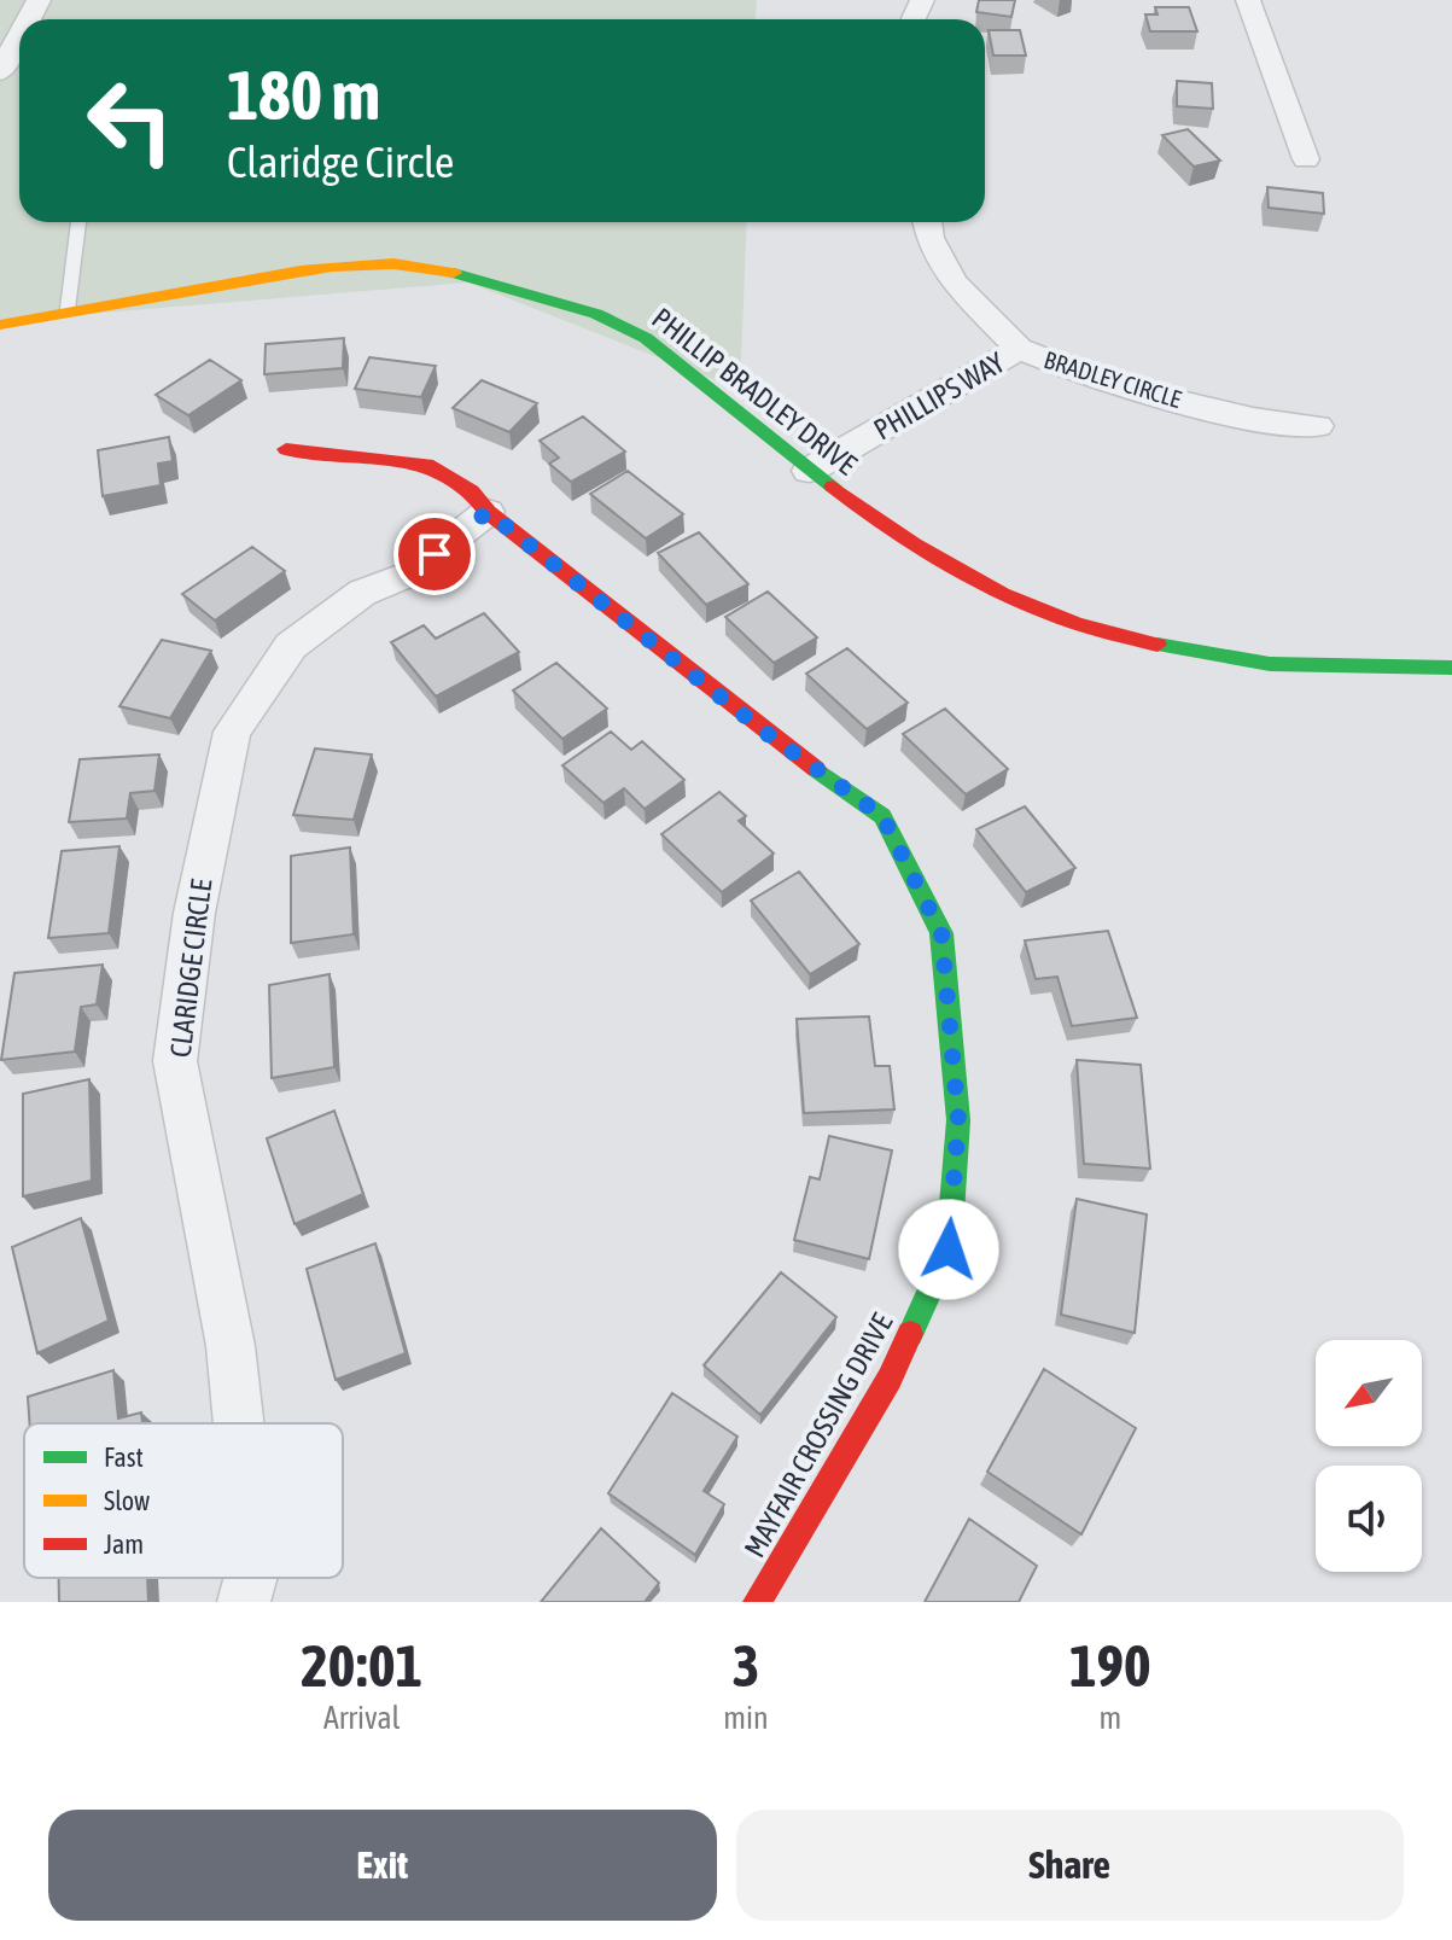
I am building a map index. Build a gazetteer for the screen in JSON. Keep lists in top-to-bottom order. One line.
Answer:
{"streets":{"street":["BRADLEY CIRCLE","PHILLIP BRADLEY DRIVE","PHILLIPS WAY","CLARIDGE CIRCLE","MAYFAIR CROSSING DRIVE"]},"crossings":[["BRADLEY CIRCLE","PHILLIPS WAY"],["PHILLIP BRADLEY DRIVE","PHILLIPS WAY"],["CLARIDGE CIRCLE","MAYFAIR CROSSING DRIVE"]],"legend":["Fast","Slow","Jam"],"north":"bottom left","page":{"turn":["180 m","Claridge Circle"],"eta":["20:01","Arrival","3","min","190","m"],"buttons":["Exit","Share"]}}
